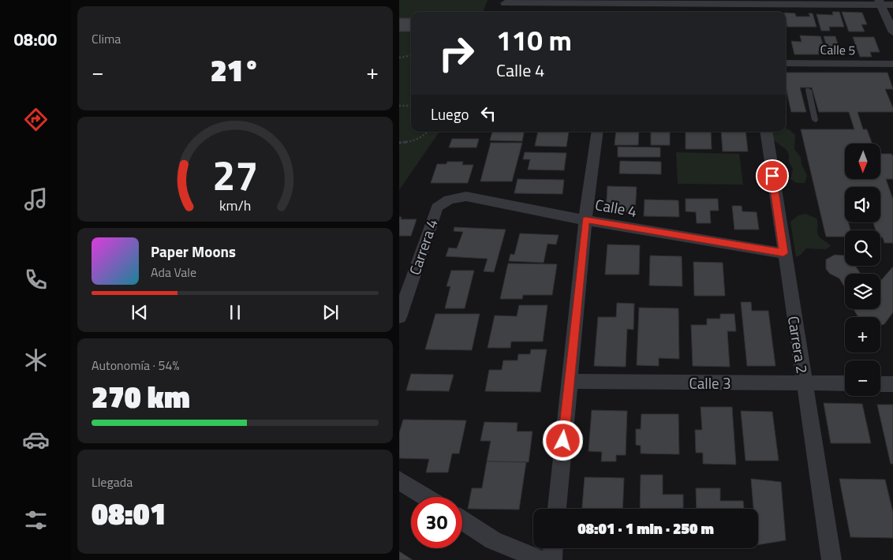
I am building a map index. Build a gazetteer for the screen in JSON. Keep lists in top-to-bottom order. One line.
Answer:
{"streets":{"street":["Calle 5","Calle 4","Carrera 4","Carrera 2","Calle 3"]},"crossings":[["Calle 4","Carrera 4"],["Calle 4","Carrera 2"],["Carrera 2","Calle 3"]],"north":"bottom","page":{"tabs":"08:00","tile":["Clima",["Autonomía · 54%","270 km"],["Llegada","08:01"]],"turn":["110 m","Calle 4"],"heat":["−","21°","+"],"then":"Luego","map_buttons":["+","−"],"song":["Paper Moons","Ada Vale"],"limit":"30","trip":"08:01 · 1 min · 250 m","gauge":["27","km/h"]}}
